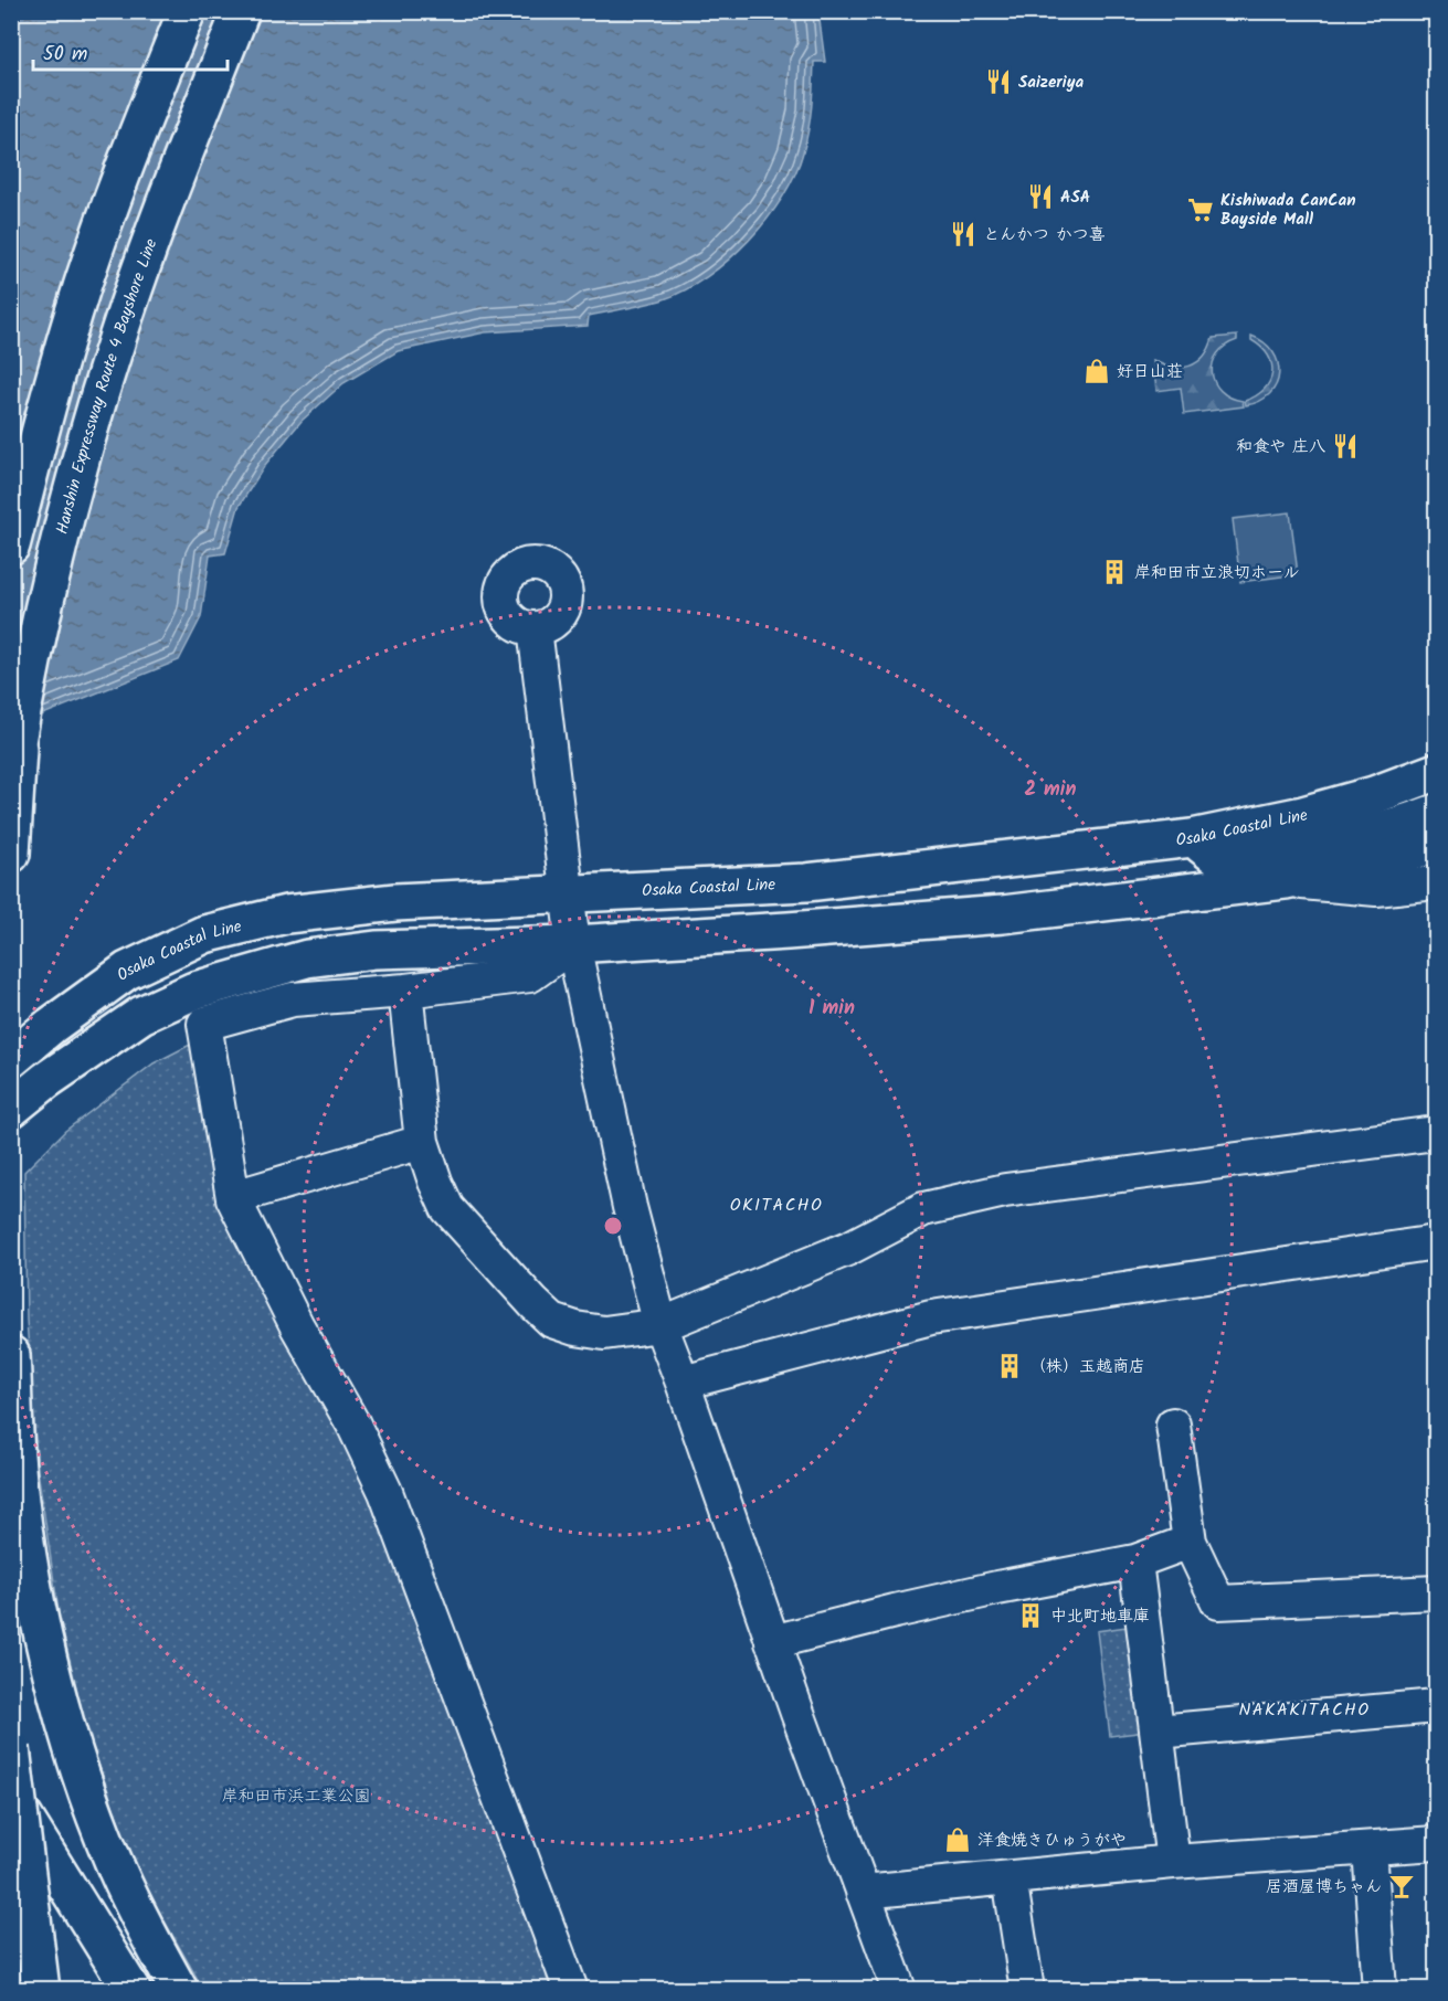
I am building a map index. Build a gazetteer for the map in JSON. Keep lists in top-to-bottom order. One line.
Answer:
{"streets":{"main road":["Hanshin Expressway Route 4 Bayshore Line","Osaka Coastal Line"]},"districts":["OKITACHO","NAKAKITACHO"],"parks":["岸和田市浜工業公園"],"places":{"restaurant":["Saizeriya","ASA","とんかつ かつ喜","和食や 庄八"],"supermarket":["Kishiwada CanCan Bayside Mall"],"shop":["好日山荘","洋食焼きひゅうがや"],"building":["岸和田市立浪切ホール","（株）玉越商店","中北町地車庫"],"bar":["居酒屋博ちゃん"]},"scale_bar":"50 m","rings":["2 min","1 min"]}
